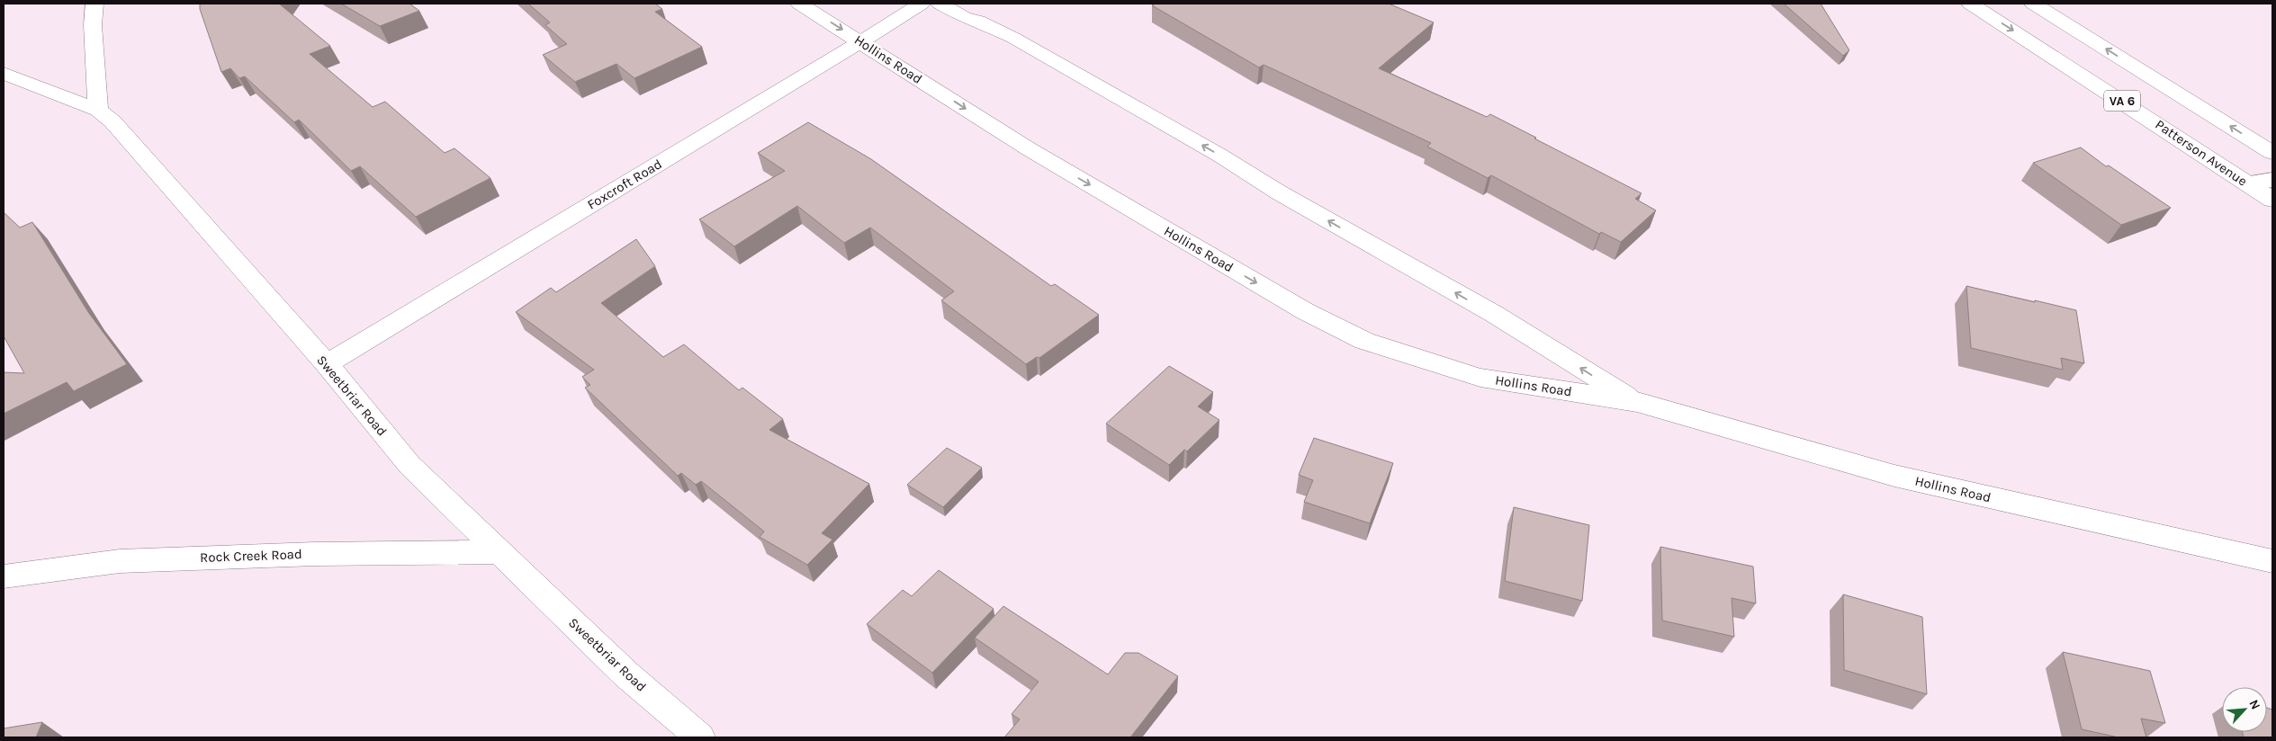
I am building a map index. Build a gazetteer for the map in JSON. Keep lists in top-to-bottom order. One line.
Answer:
{"streets":{"street":["Hollins Road","VA 6","Patterson Avenue","Foxcroft Road","Sweetbriar Road","Rock Creek Road"]},"crossings":[["Hollins Road","Foxcroft Road"],["Foxcroft Road","Sweetbriar Road"],["Sweetbriar Road","Rock Creek Road"]],"north":"top right"}
